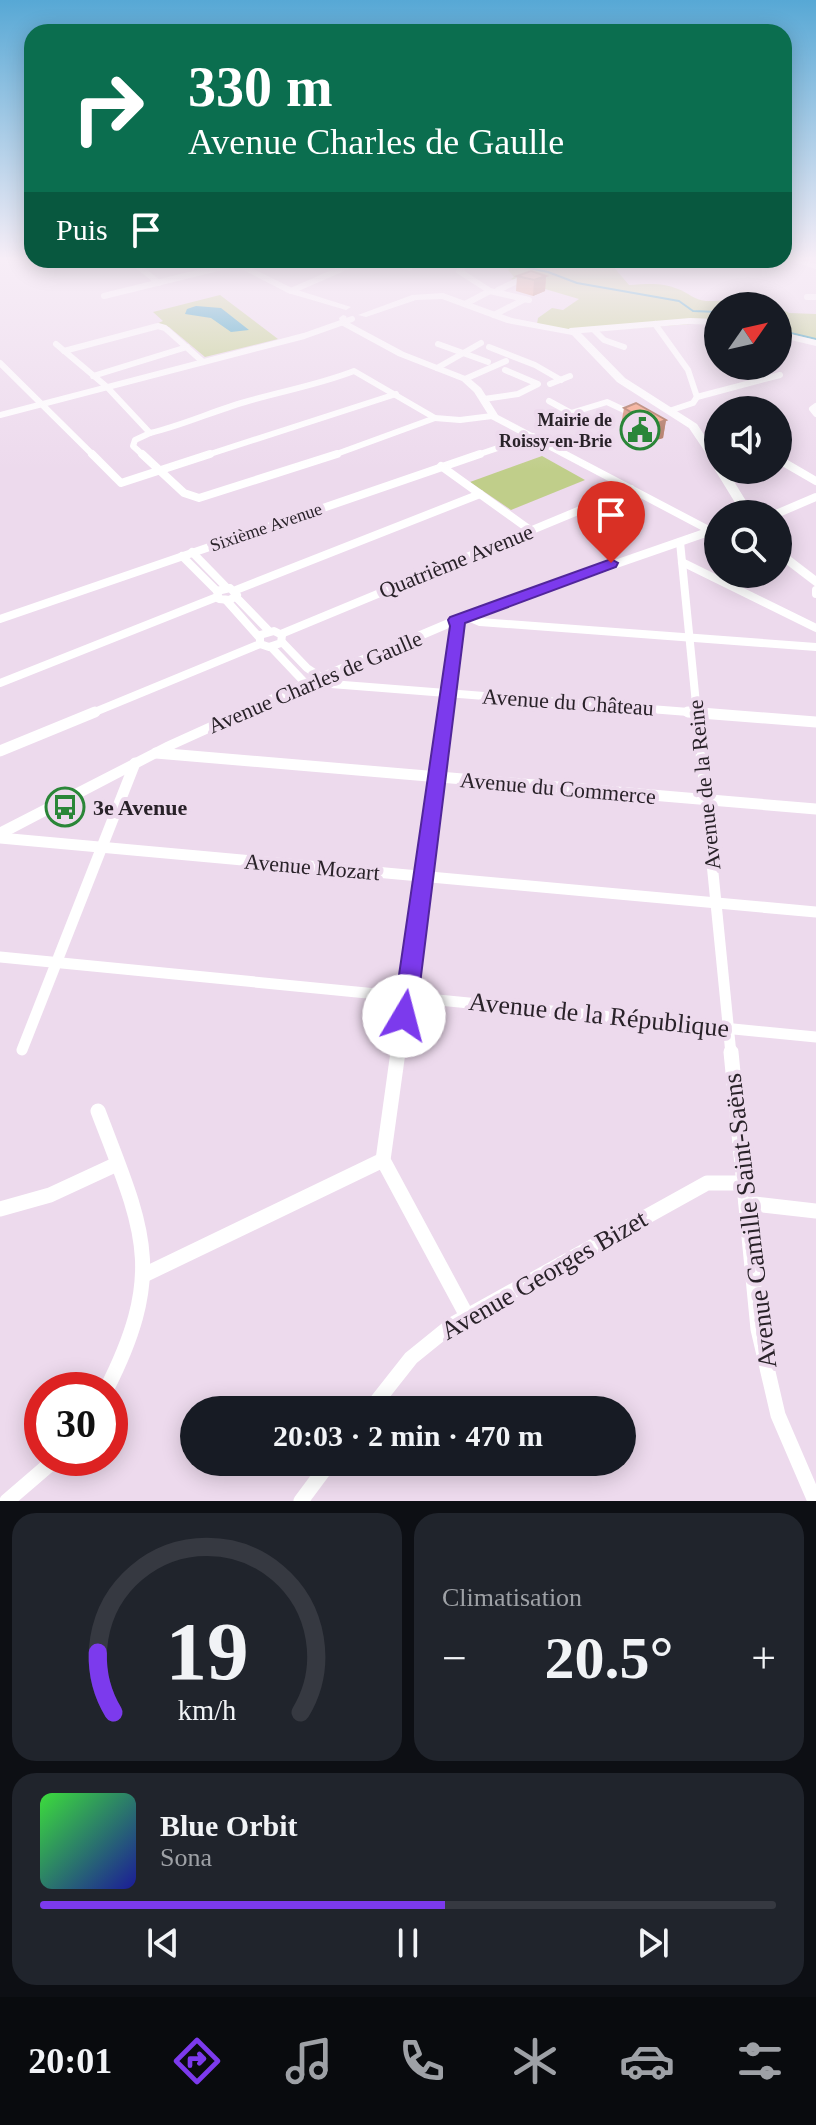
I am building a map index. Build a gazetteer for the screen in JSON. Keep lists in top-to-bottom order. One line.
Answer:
{"streets":{"main road":["Avenue Charles de Gaulle"],"street":["Sixième Avenue","Quatrième Avenue","Avenue du Château","Avenue de la Reine","Avenue du Commerce","Avenue Mozart","Avenue de la République","Avenue Camille Saint-Saëns","Avenue Georges Bizet"]},"crossings":[["Avenue Charles de Gaulle","Avenue du Château"],["Avenue Charles de Gaulle","Avenue de la Reine"],["Avenue Charles de Gaulle","Avenue du Commerce"],["Avenue Charles de Gaulle","Avenue Mozart"],["Avenue du Château","Avenue de la Reine"],["Avenue de la Reine","Avenue du Commerce"],["Avenue de la Reine","Avenue Mozart"],["Avenue de la Reine","Avenue de la République"],["Avenue de la Reine","Avenue Camille Saint-Saëns"],["Avenue de la République","Avenue Camille Saint-Saëns"],["Avenue Camille Saint-Saëns","Avenue Georges Bizet"]],"places":{"public building":["Mairie de Roissy-en-Brie"],"bus stop":["3e Avenue"]},"north":"top right","page":{"turn":["330 m","Avenue Charles de Gaulle"],"then":"Puis","limit":"30","trip":"20:03 · 2 min · 470 m","tile":"Climatisation","heat":["−","20.5°","+"],"song":["Blue Orbit","Sona"],"tabs":"20:01","gauge":["19","km/h"]}}
